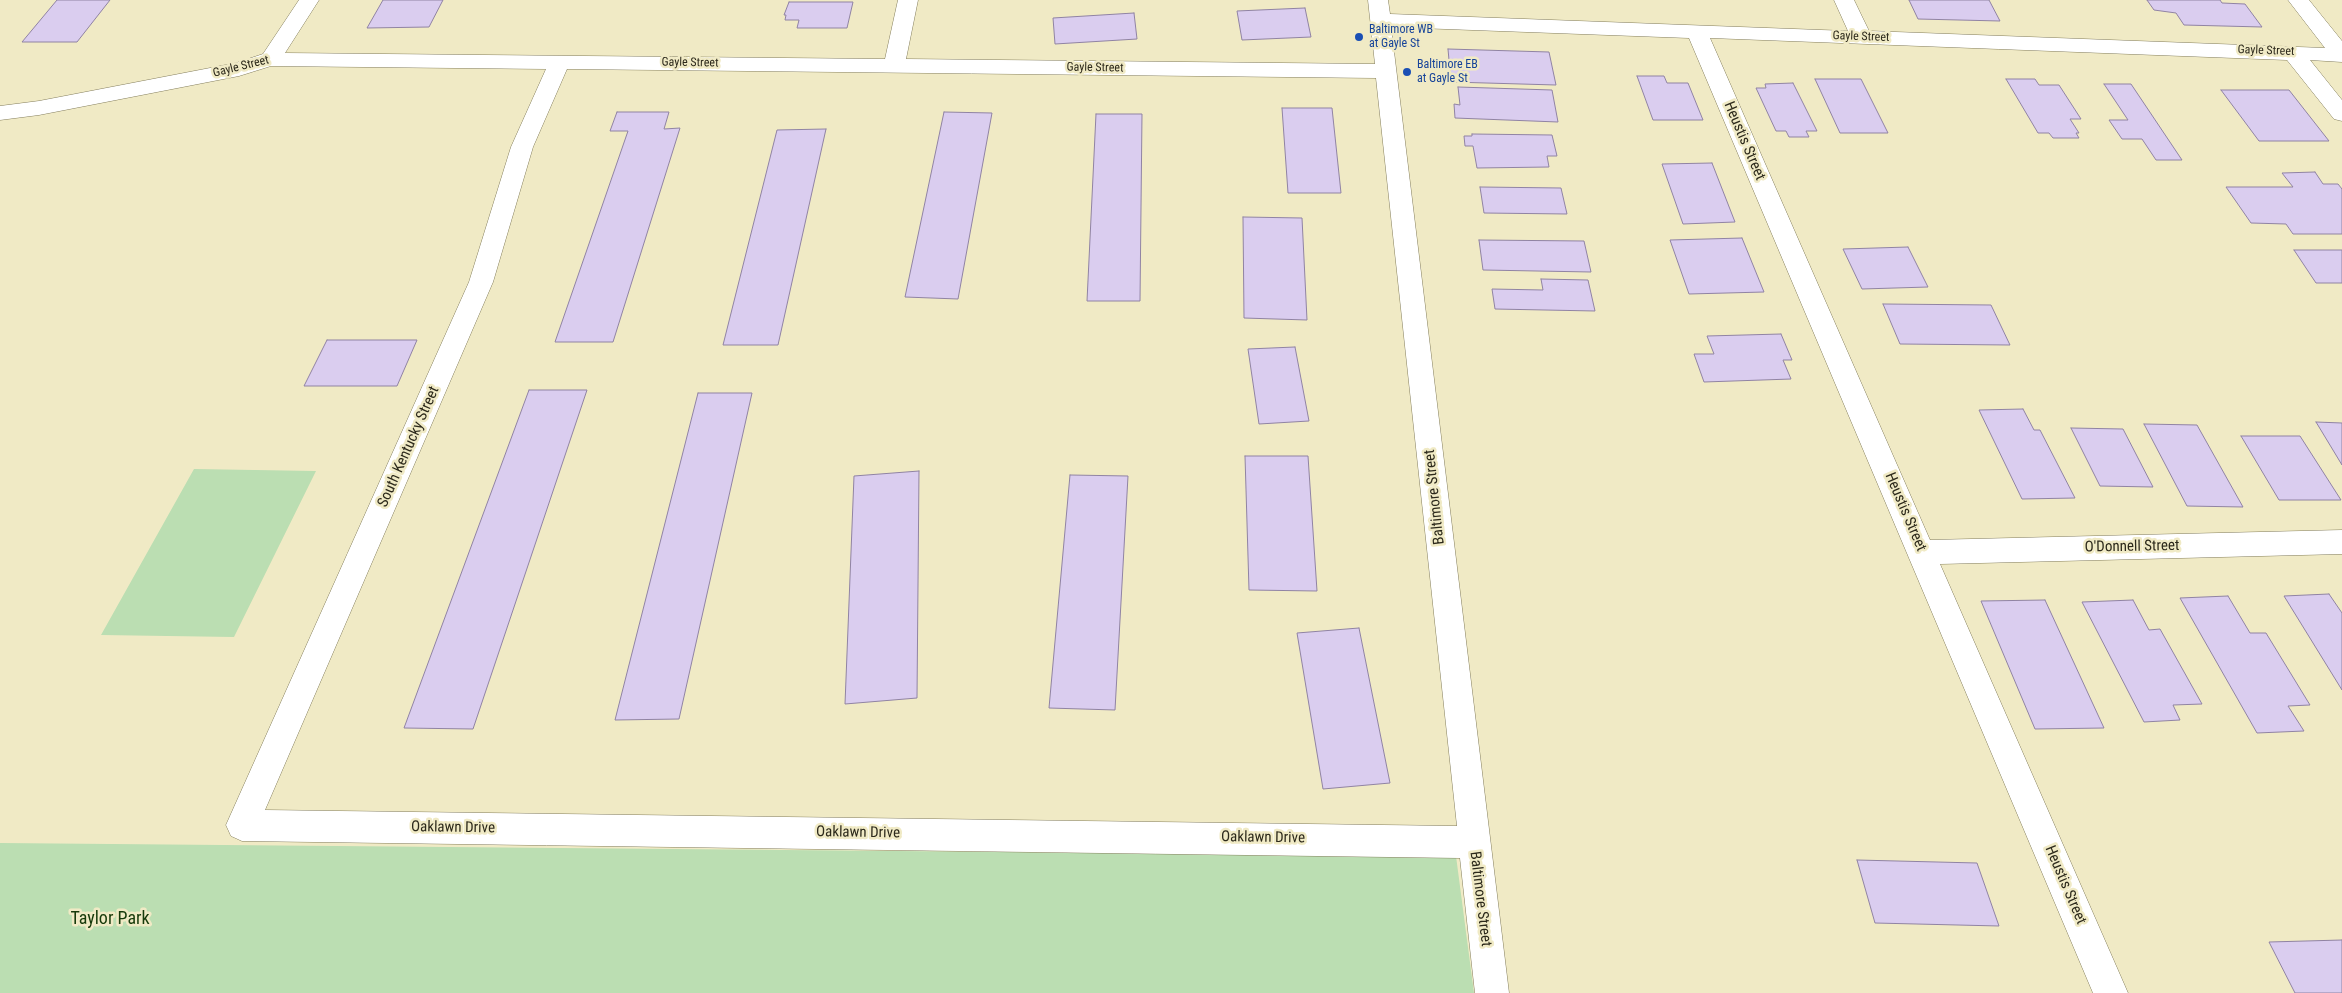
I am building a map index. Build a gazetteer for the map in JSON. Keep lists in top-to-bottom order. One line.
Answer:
{"streets":{"street":["Gayle Street","Heustis Street","South Kentucky Street","Baltimore Street","O'Donnell Street","Oaklawn Drive"]},"crossings":[["Gayle Street","Heustis Street"],["Gayle Street","South Kentucky Street"],["Gayle Street","Baltimore Street"],["Heustis Street","O'Donnell Street"],["South Kentucky Street","Oaklawn Drive"],["Baltimore Street","Oaklawn Drive"]],"parks":["Taylor Park"],"places":["Baltimore WB at Gayle St","Baltimore EB at Gayle St"]}
